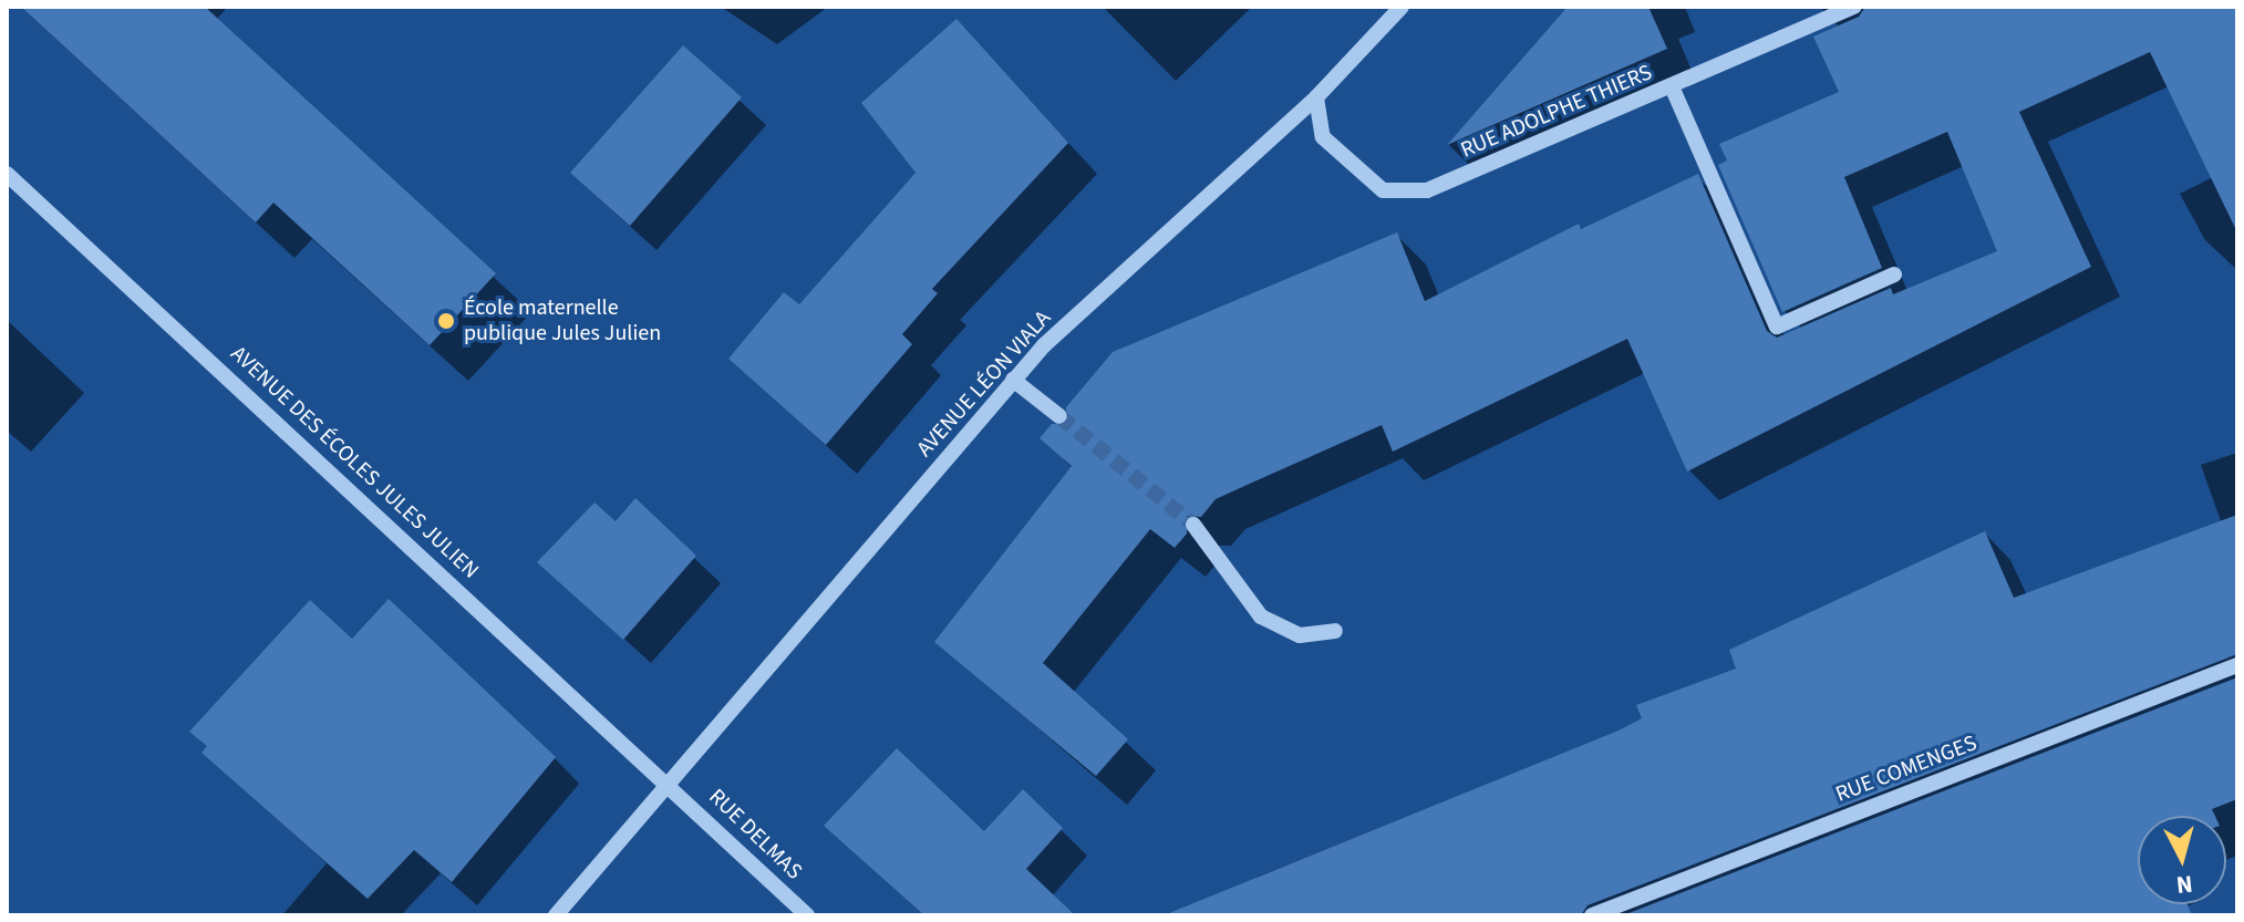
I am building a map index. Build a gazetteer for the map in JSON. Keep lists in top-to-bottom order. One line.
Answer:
{"streets":{"street":["RUE ADOLPHE THIERS","AVENUE LÉON VIALA","AVENUE DES ÉCOLES JULES JULIEN","RUE COMENGES","RUE DELMAS"]},"crossings":[["RUE ADOLPHE THIERS","AVENUE LÉON VIALA"],["AVENUE LÉON VIALA","AVENUE DES ÉCOLES JULES JULIEN"],["AVENUE LÉON VIALA","RUE DELMAS"],["AVENUE DES ÉCOLES JULES JULIEN","RUE DELMAS"]],"places":["École maternelle publique Jules Julien"],"north":"bottom"}
